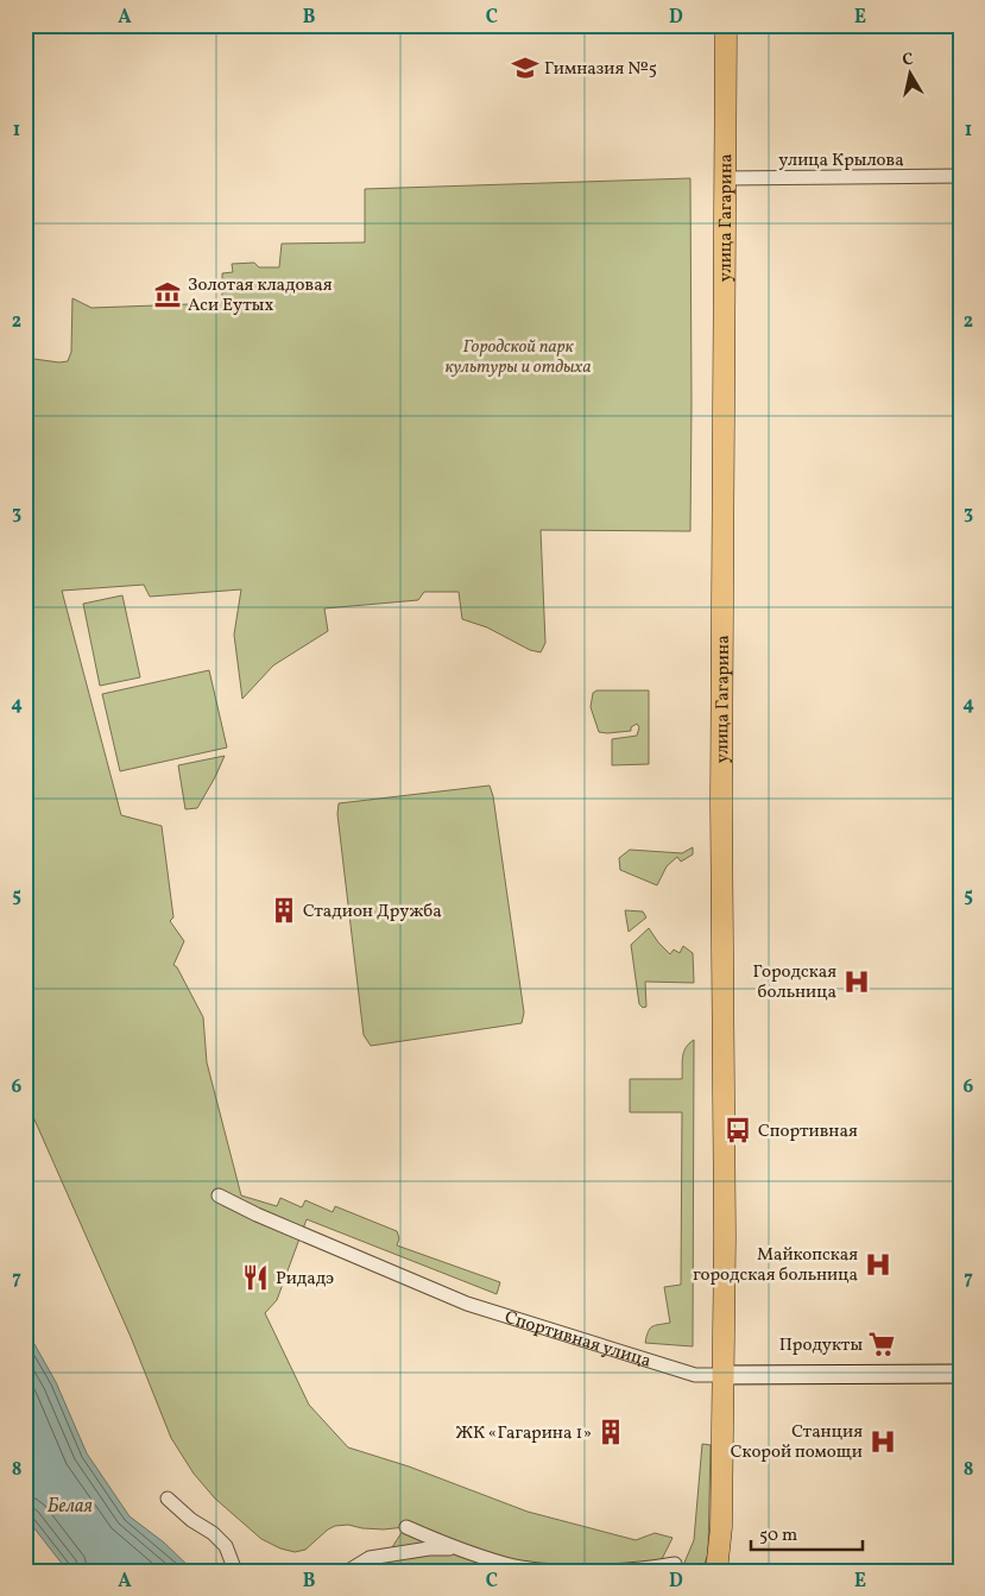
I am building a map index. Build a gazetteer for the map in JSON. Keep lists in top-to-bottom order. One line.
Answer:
{"streets":{"main road":["улица Гагарина","Спортивная улица"],"street":["улица Крылова"]},"crossings":[["улица Крылова","улица Гагарина"],["улица Гагарина","Спортивная улица"]],"water":["Белая"],"parks":["Городской парк культуры и отдыха"],"places":{"school or university":["Гимназия №5"],"museum":["Золотая кладовая Аси Еутых"],"building":["Стадион Дружба","ЖК «Гагарина 1»"],"hospital":["Городская больница","Майкопская городская больница","Станция Скорой помощи"],"bus stop":["Спортивная"],"restaurant":["Ридадэ"],"supermarket":["Продукты"]},"scale_bar":"50 m","north":"top","grid":{"columns":["A","B","C","D","E"],"rows":["1","2","3","4","5","6","7","8"]}}
